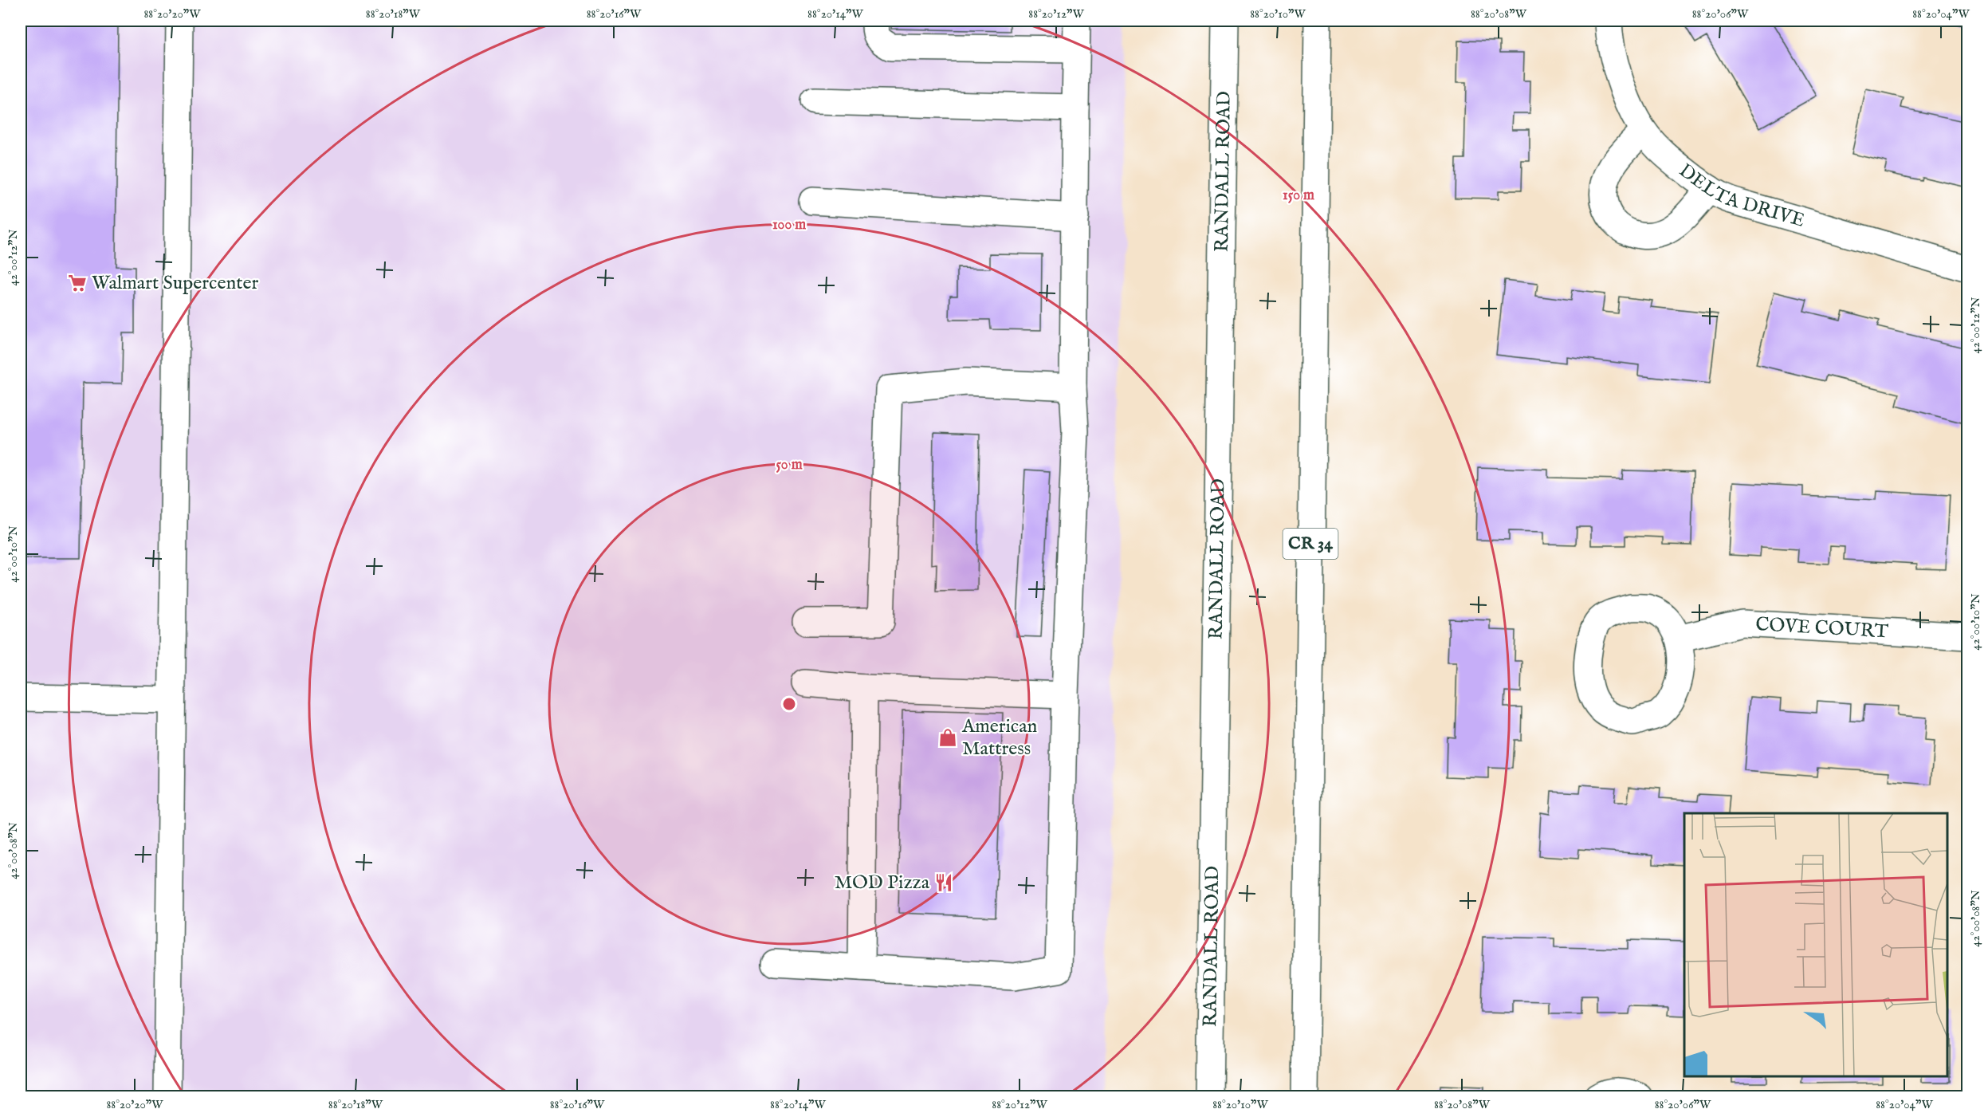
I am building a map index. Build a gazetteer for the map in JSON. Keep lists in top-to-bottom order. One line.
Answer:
{"streets":{"main road":["RANDALL ROAD","DELTA DRIVE","CR 34","COVE COURT"]},"places":{"supermarket":["Walmart Supercenter"],"shop":["American Mattress"],"restaurant":["MOD Pizza"]},"coordinates":["88°20'20\"W","88°20'18\"W","88°20'16\"W","88°20'14\"W","88°20'12\"W","88°20'10\"W","88°20'08\"W","88°20'06\"W","88°20'04\"W","42°00'12\"N","42°00'10\"N","42°00'08\"N"],"rings":["150 m","100 m","50 m"]}
